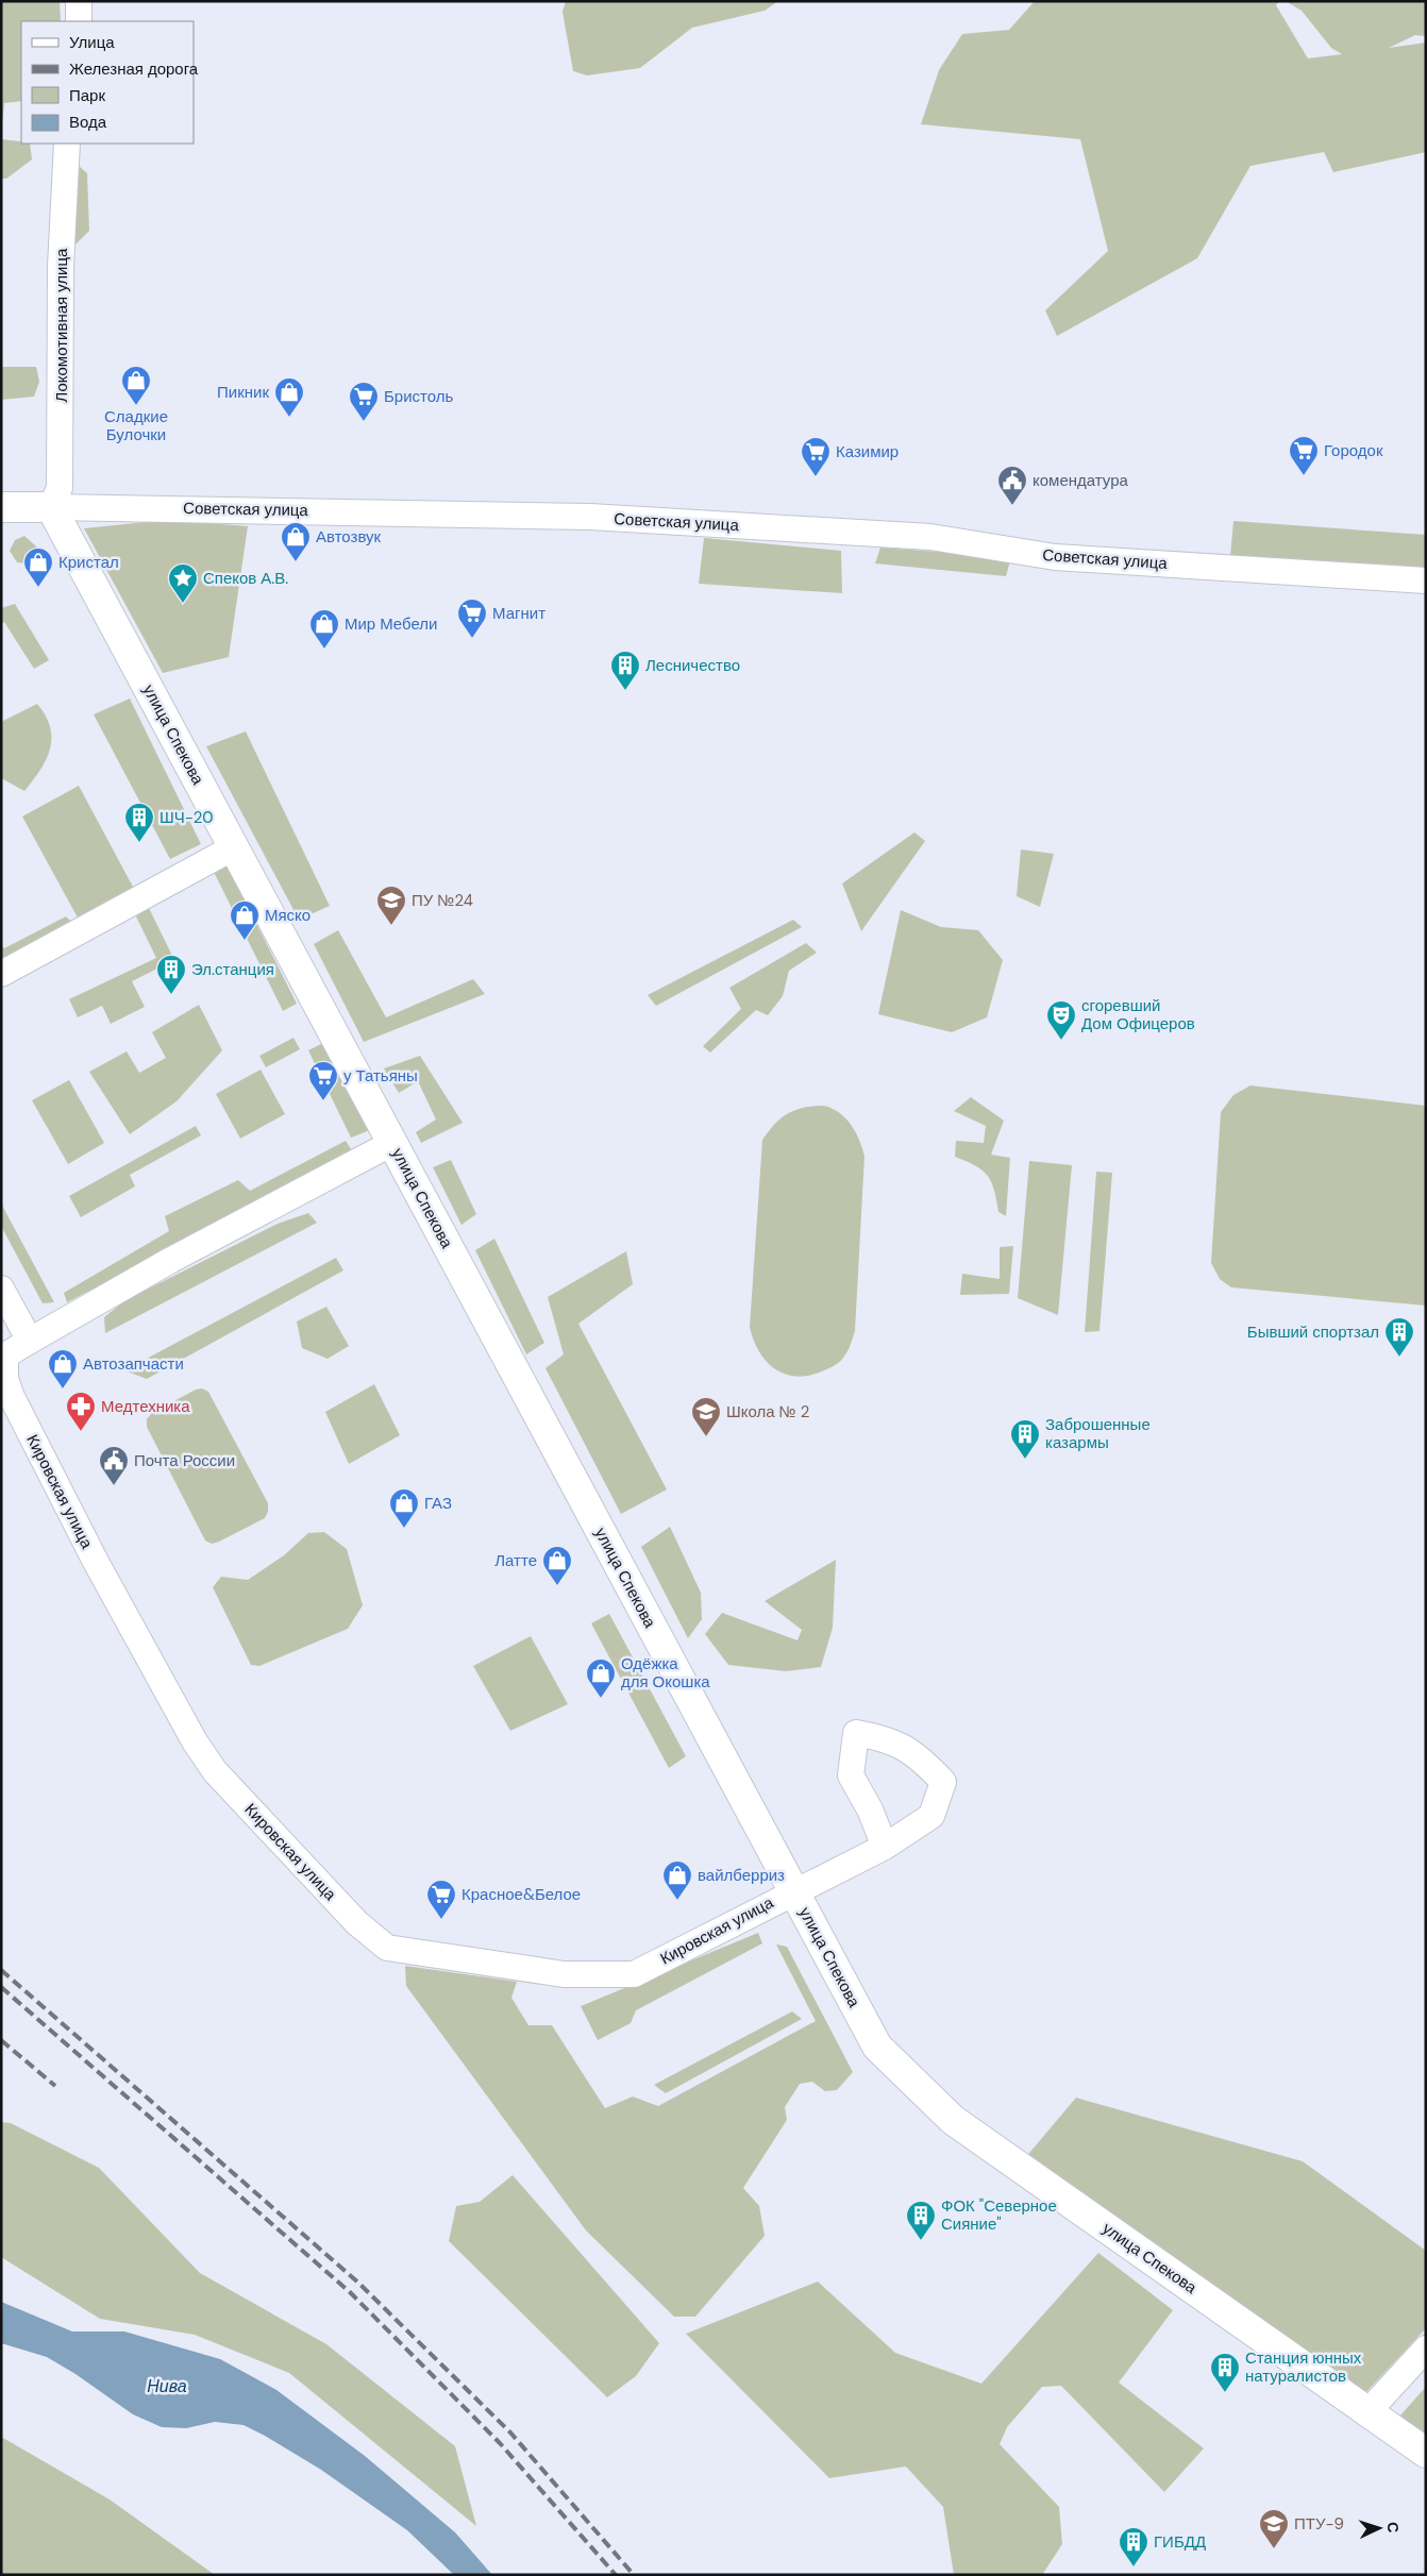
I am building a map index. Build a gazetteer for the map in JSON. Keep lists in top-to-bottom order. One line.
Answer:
{"streets":{"main road":["Советская улица","улица Спекова"],"street":["Локомотивная улица","Кировская улица"]},"crossings":[["Локомотивная улица","Советская улица"],["Локомотивная улица","улица Спекова"],["Советская улица","улица Спекова"],["улица Спекова","Кировская улица"]],"water":["Нива"],"places":{"shop":["Сладкие Булочки","Пикник","Автозвук","Кристал","Мир Мебели","Мяско","Автозапчасти","ГАЗ","Латте","Одёжка для Окошка","вайлберриз"],"supermarket":["Бристоль","Городок","Казимир","Магнит","у Татьяны","Красное&Белое"],"public building":["комендатура","Почта России"],"place":["Спеков А.В."],"building":["Лесничество","ШЧ-20","Эл.станция","Бывший спортзал","Заброшенные казармы","ФОК \"Северное Сияние\"","Станция юнных натуралистов","ГИБДД"],"school or university":["ПУ №24","Школа № 2","ПТУ-9"],"theatre":["сгоревший Дом Офицеров"],"pharmacy":["Медтехника"]},"legend":["Улица","Железная дорога","Парк","Вода"],"north":"right"}
